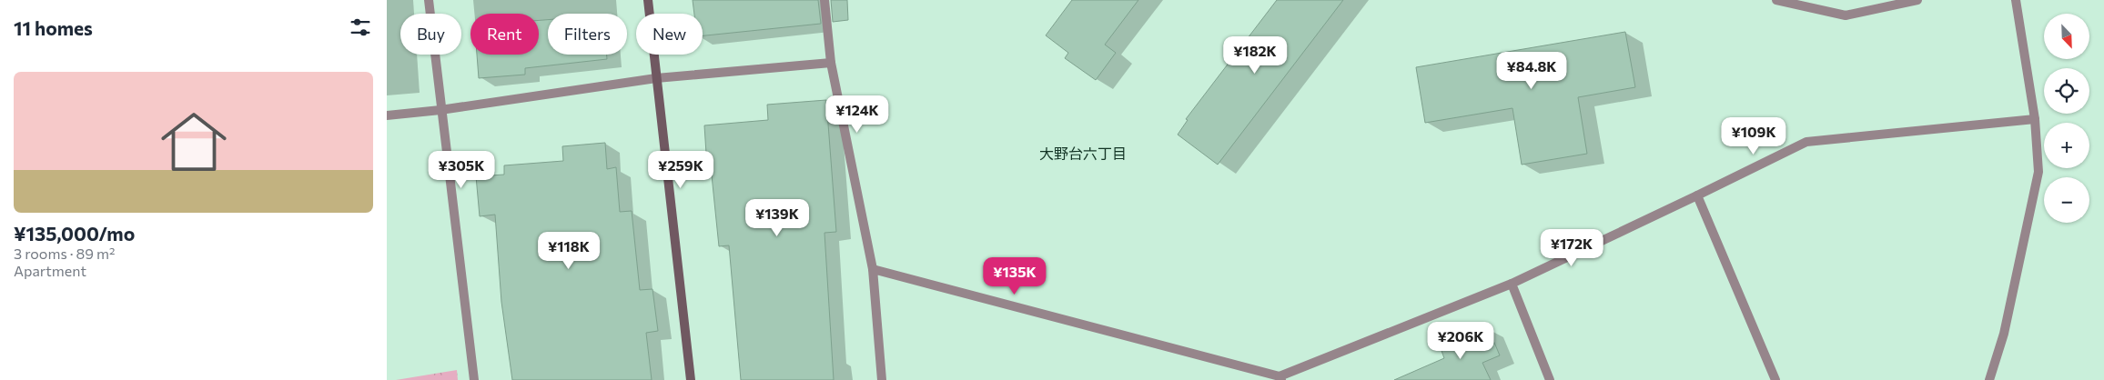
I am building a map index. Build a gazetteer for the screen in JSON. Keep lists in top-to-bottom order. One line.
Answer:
{"districts":["大野台六丁目"],"north":"bottom right","page":{"heading":"11 homes","map_buttons":["+","−"],"chip":["Buy","Rent","Filters","New"],"price":["¥182K","¥84.8K","¥124K","¥109K","¥305K","¥259K","¥139K","¥172K","¥118K","¥135K","¥206K"],"list":[{"name":"¥135,000/mo","note":"3 rooms · 89 m² · Apartment"}]}}
